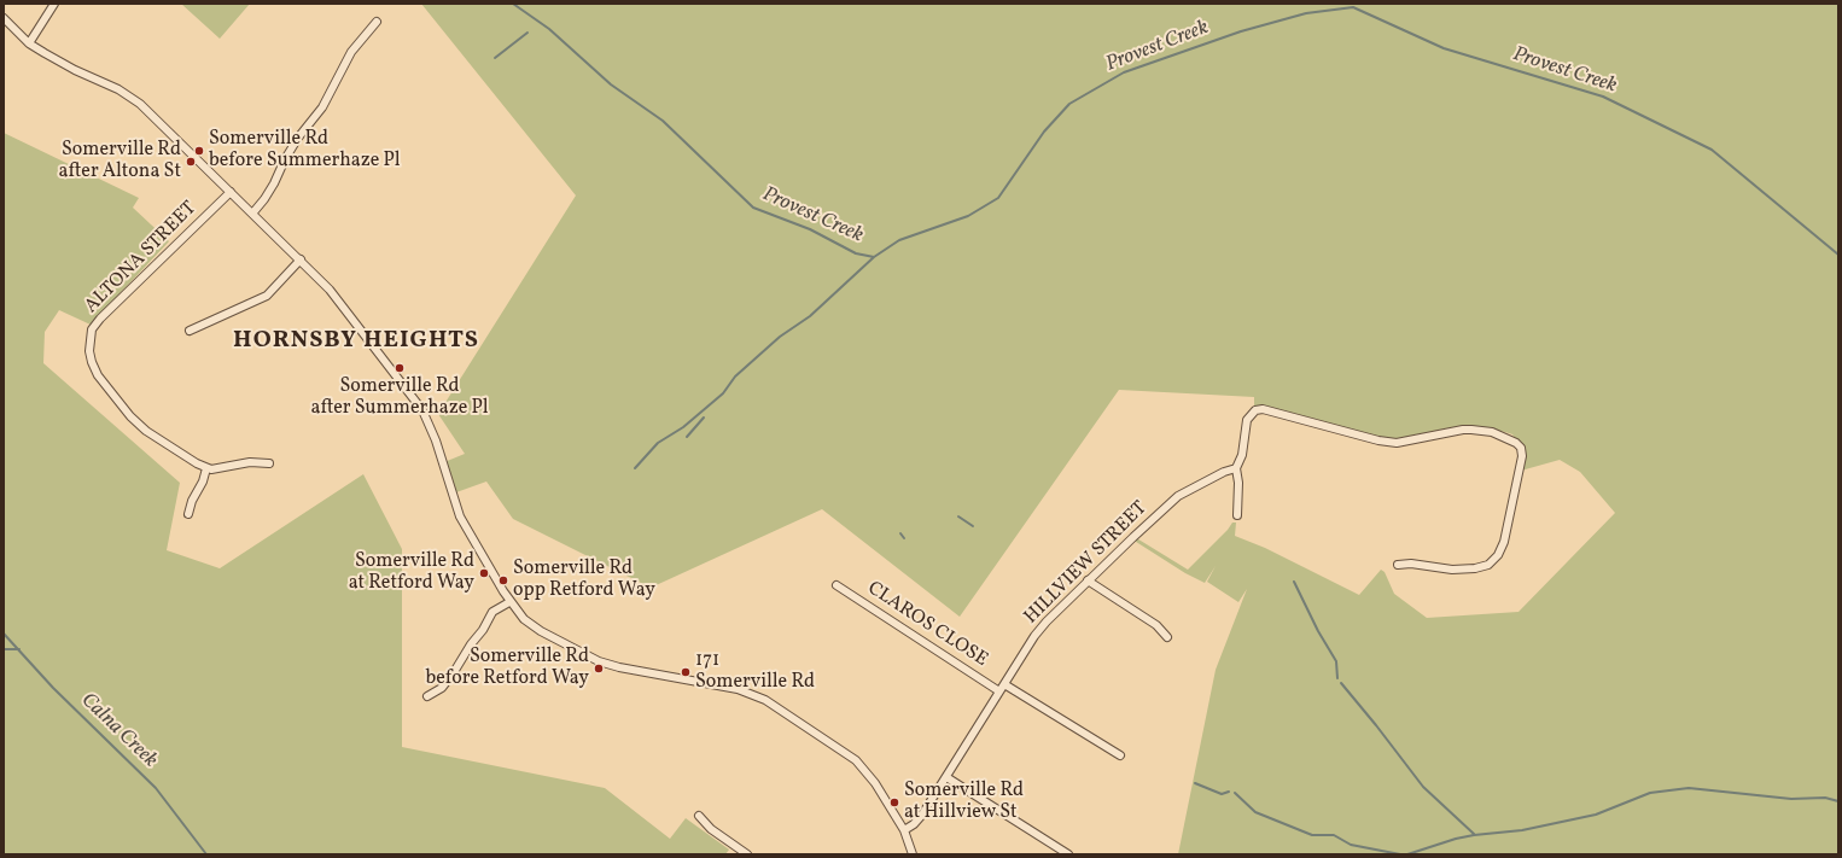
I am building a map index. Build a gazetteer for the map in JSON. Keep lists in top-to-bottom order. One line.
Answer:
{"streets":{"street":["ALTONA STREET","HILLVIEW STREET","CLAROS CLOSE"]},"crossings":[["HILLVIEW STREET","CLAROS CLOSE"]],"districts":["HORNSBY HEIGHTS"],"water":["Provest Creek","Calna Creek"],"places":["Somerville Rd before Summerhaze Pl","Somerville Rd after Altona St","Somerville Rd after Summerhaze Pl","Somerville Rd at Retford Way","Somerville Rd opp Retford Way","Somerville Rd before Retford Way","171 Somerville Rd","Somerville Rd at Hillview St"]}
